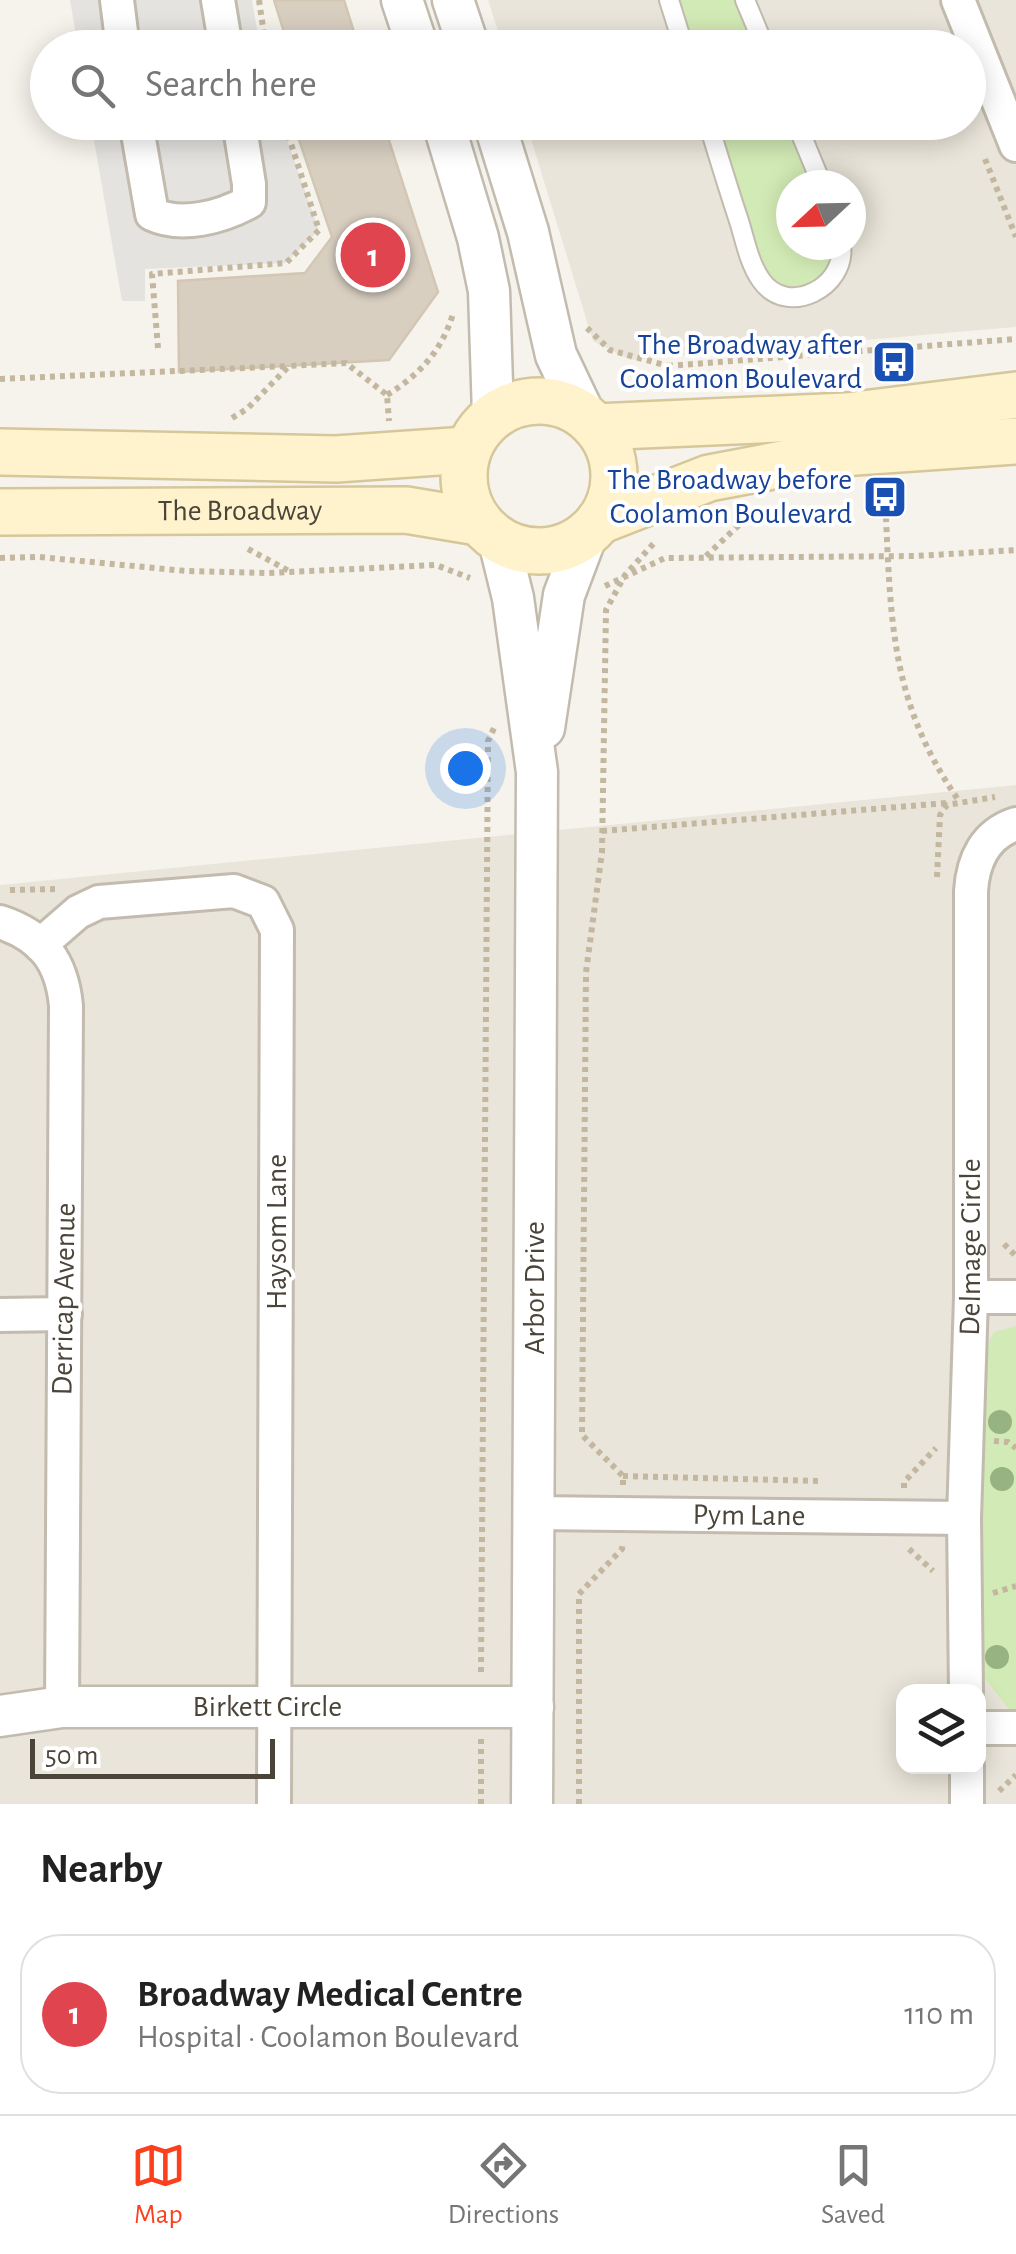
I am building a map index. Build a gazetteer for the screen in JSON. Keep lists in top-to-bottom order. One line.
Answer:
{"streets":{"main road":["The Broadway"],"street":["Haysom Lane","Delmage Circle","Arbor Drive","Derricap Avenue","Pym Lane","Birkett Circle"]},"crossings":[["Haysom Lane","Derricap Avenue"],["Haysom Lane","Birkett Circle"],["Delmage Circle","Pym Lane"],["Arbor Drive","Pym Lane"],["Arbor Drive","Birkett Circle"],["Derricap Avenue","Birkett Circle"]],"places":{"bus stop":["The Broadway after Coolamon Boulevard","The Broadway before Coolamon Boulevard"]},"scale_bar":"50 m","north":"left","page":{"search":"Search here","pins":"1","scale":"50 m","heading":"Nearby","list":[{"mark":"1","name":"Broadway Medical Centre","note":"Hospital · Coolamon Boulevard","value":"110 m"}],"nav":["Map","Directions","Saved"]}}
